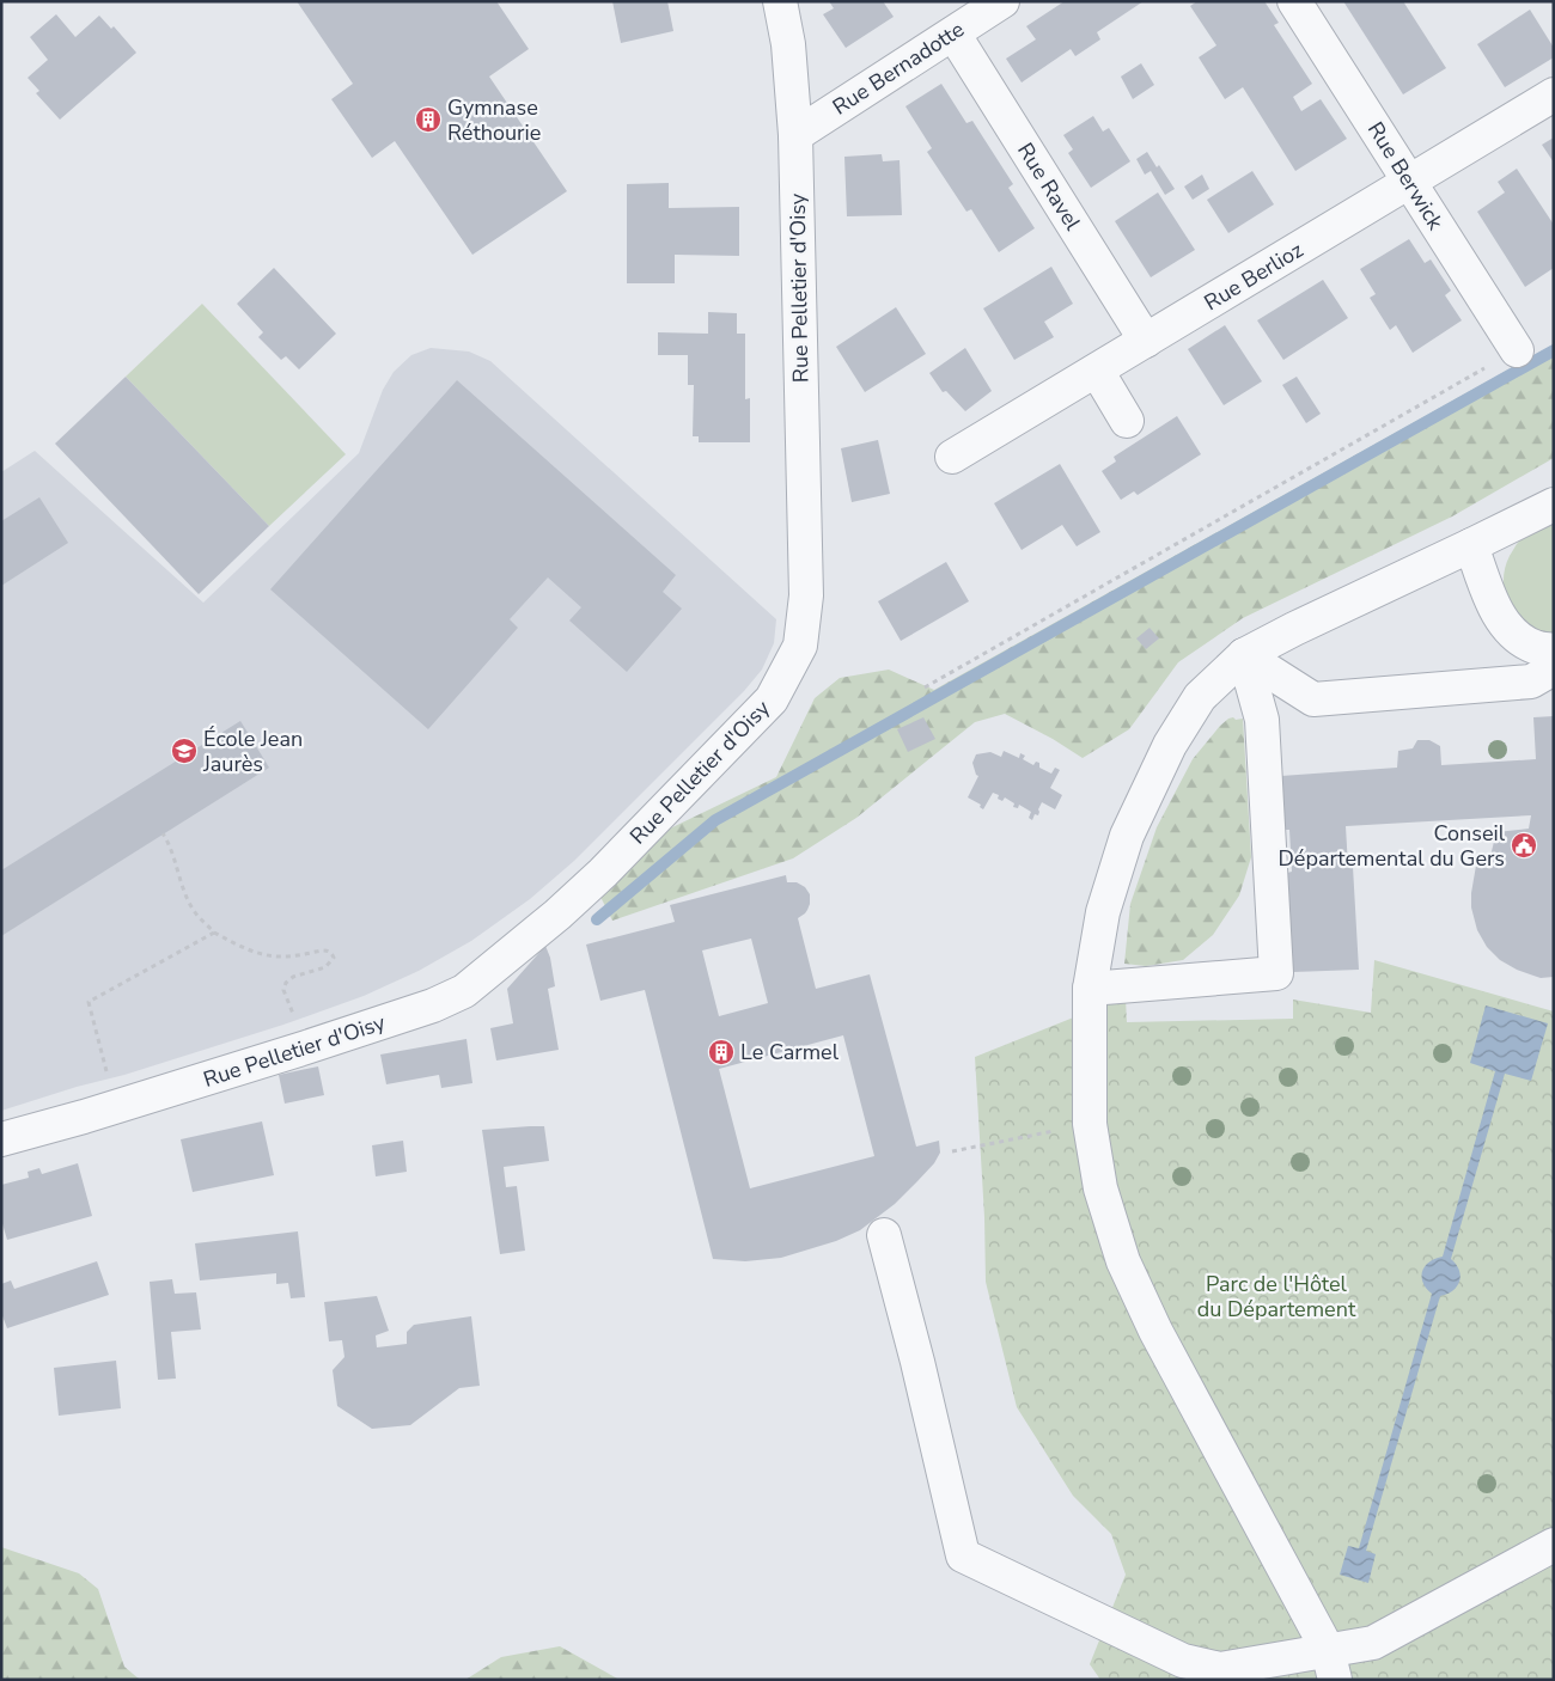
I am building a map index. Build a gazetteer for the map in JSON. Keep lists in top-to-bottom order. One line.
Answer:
{"streets":{"street":["Rue Bernadotte","Rue Berwick","Rue Ravel","Rue Berlioz","Rue Pelletier d'Oisy"]},"crossings":[["Rue Bernadotte","Rue Ravel"],["Rue Bernadotte","Rue Pelletier d'Oisy"],["Rue Berwick","Rue Berlioz"],["Rue Ravel","Rue Berlioz"]],"parks":["Parc de l'Hôtel du Département"],"places":{"building":["Gymnase Réthourie","Le Carmel"],"school or university":["École Jean Jaurès"],"public building":["Conseil Départemental du Gers"]}}
